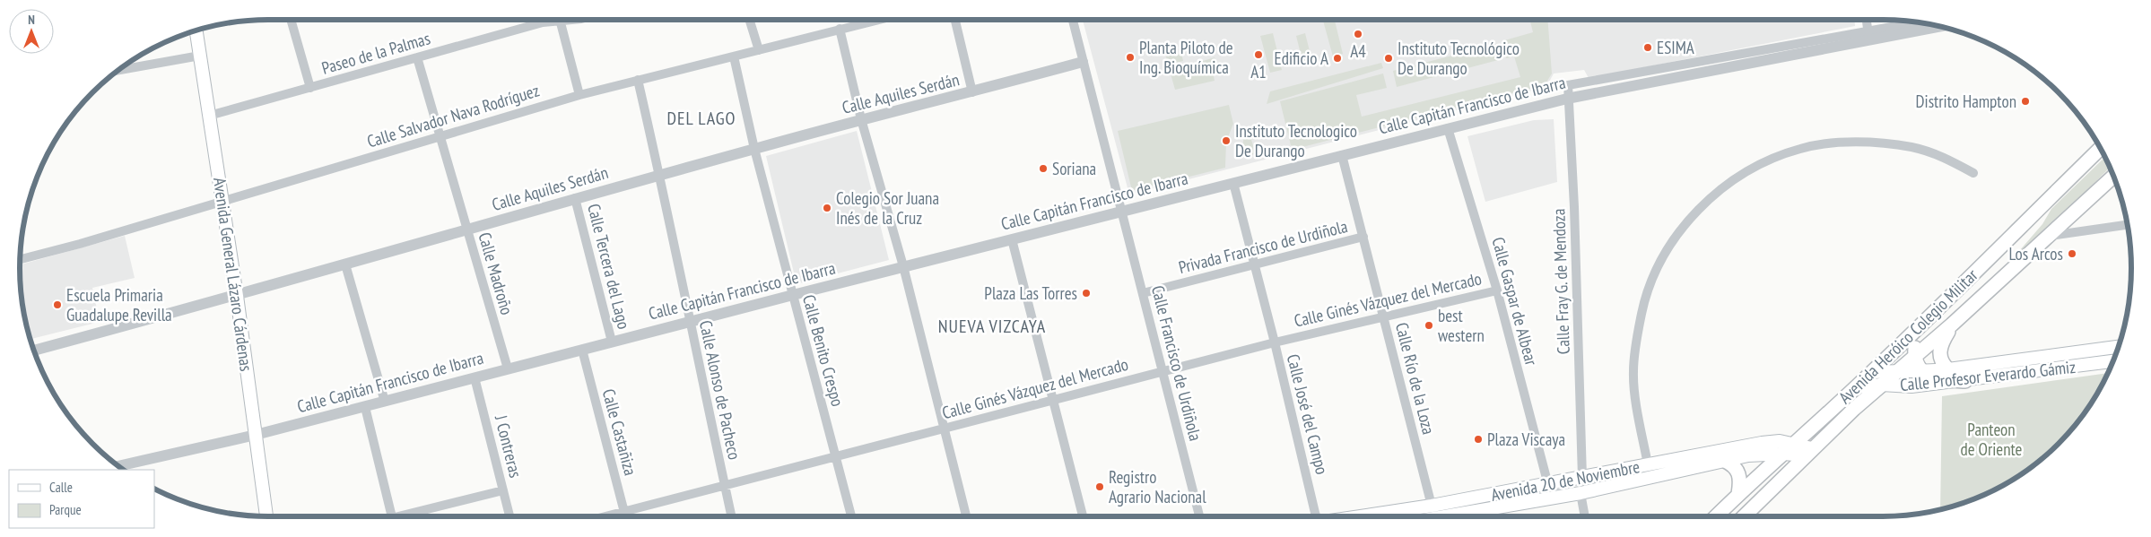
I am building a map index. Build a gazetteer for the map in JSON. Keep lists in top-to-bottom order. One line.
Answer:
{"streets":{"main road":["Avenida General Lázaro Cárdenas","Avenida Heróico Colegio Militar","Calle Profesor Everardo Gámiz","Avenida 20 de Noviembre"],"street":["Paseo de la Palmas","Calle Aquiles Serdán","Calle Capitán Francisco de Ibarra","Calle Salvador Nava Rodríguez","Privada Francisco de Urdiñola","Calle Tercera del Lago","Calle Madroño","Calle Fray G. de Mendoza","Calle Ginés Vázquez del Mercado","Calle Gaspar de Albear","Calle Benito Crespo","Calle Francisco de Urdiñola","Calle Río de la Loza","Calle Alonso de Pacheco","Calle José del Campo","Calle Castañiza","J Contreras"]},"crossings":[["Paseo de la Palmas","Calle Madroño"],["Paseo de la Palmas","Avenida General Lázaro Cárdenas"],["Calle Aquiles Serdán","Calle Tercera del Lago"],["Calle Aquiles Serdán","Calle Madroño"],["Calle Aquiles Serdán","Avenida General Lázaro Cárdenas"],["Calle Aquiles Serdán","Calle Benito Crespo"],["Calle Aquiles Serdán","Calle Francisco de Urdiñola"],["Calle Aquiles Serdán","Calle Alonso de Pacheco"],["Calle Capitán Francisco de Ibarra","Calle Tercera del Lago"],["Calle Capitán Francisco de Ibarra","Calle Madroño"],["Calle Capitán Francisco de Ibarra","Avenida General Lázaro Cárdenas"],["Calle Capitán Francisco de Ibarra","Calle Fray G. de Mendoza"],["Calle Capitán Francisco de Ibarra","Calle Gaspar de Albear"],["Calle Capitán Francisco de Ibarra","Calle Benito Crespo"],["Calle Capitán Francisco de Ibarra","Calle Francisco de Urdiñola"],["Calle Capitán Francisco de Ibarra","Calle Río de la Loza"],["Calle Capitán Francisco de Ibarra","Calle Alonso de Pacheco"],["Calle Capitán Francisco de Ibarra","Calle José del Campo"],["Calle Capitán Francisco de Ibarra","Calle Castañiza"],["Calle Capitán Francisco de Ibarra","J Contreras"],["Calle Salvador Nava Rodríguez","Calle Madroño"],["Calle Salvador Nava Rodríguez","Avenida General Lázaro Cárdenas"],["Calle Salvador Nava Rodríguez","Calle Benito Crespo"],["Calle Salvador Nava Rodríguez","Calle Alonso de Pacheco"],["Privada Francisco de Urdiñola","Calle Francisco de Urdiñola"],["Privada Francisco de Urdiñola","Calle Río de la Loza"],["Privada Francisco de Urdiñola","Calle José del Campo"],["Calle Fray G. de Mendoza","Avenida 20 de Noviembre"],["Calle Ginés Vázquez del Mercado","Calle Gaspar de Albear"],["Calle Ginés Vázquez del Mercado","Calle Benito Crespo"],["Calle Ginés Vázquez del Mercado","Calle Francisco de Urdiñola"],["Calle Ginés Vázquez del Mercado","Calle Río de la Loza"],["Calle Ginés Vázquez del Mercado","Calle Alonso de Pacheco"],["Calle Ginés Vázquez del Mercado","Calle José del Campo"],["Calle Ginés Vázquez del Mercado","Calle Castañiza"],["Calle Gaspar de Albear","Avenida 20 de Noviembre"],["Avenida Heróico Colegio Militar","Calle Profesor Everardo Gámiz"],["Avenida Heróico Colegio Militar","Avenida 20 de Noviembre"],["Calle Río de la Loza","Avenida 20 de Noviembre"]],"districts":["DEL LAGO","NUEVA VIZCAYA"],"parks":["Panteon de Oriente"],"places":["A4","ESIMA","A1","Planta Piloto de Ing. Bioquímica","Edificio A","Instituto Tecnológico De Durango","Distrito Hampton","Instituto Tecnologico De Durango","Soriana","Colegio Sor Juana Inés de la Cruz","Los Arcos","Plaza Las Torres","Escuela Primaria Guadalupe Revilla","best western","Plaza Viscaya","Registro Agrario Nacional"],"legend":["Calle","Parque"],"north":"top"}
